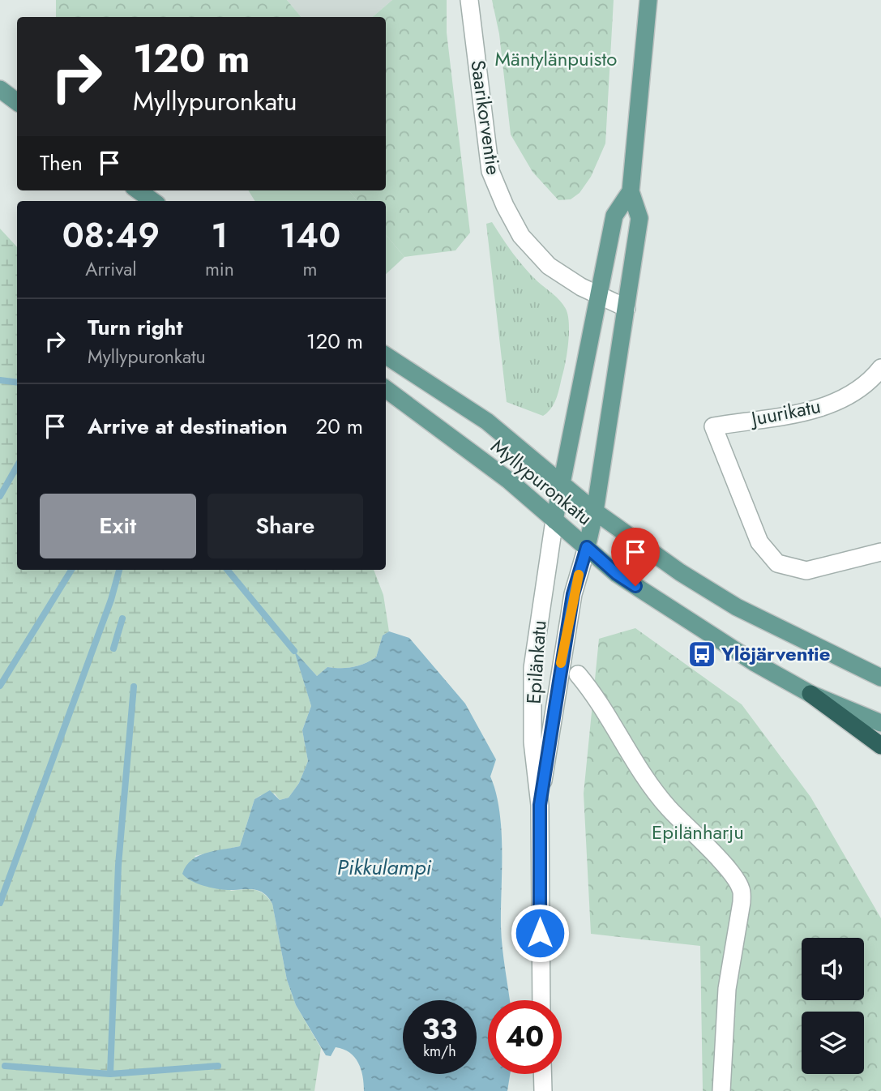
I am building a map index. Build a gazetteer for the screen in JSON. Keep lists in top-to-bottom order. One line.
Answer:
{"streets":{"main road":["Myllypuronkatu"],"street":["Saarikorventie","Juurikatu","Epilänkatu"]},"crossings":[["Myllypuronkatu","Epilänkatu"]],"water":["Pikkulampi"],"parks":["Mäntylänpuisto","Epilänharju"],"places":{"bus stop":["Ylöjärventie"]},"page":{"turn":["120 m","Myllypuronkatu"],"then":"Then","eta":["08:49","Arrival","1","min","140","m"],"list":[{"name":"Turn right","note":"Myllypuronkatu","value":"120 m"},{"name":"Arrive at destination","value":"20 m"}],"buttons":["Exit","Share"],"speed":"33 km/h","limit":"40"}}
